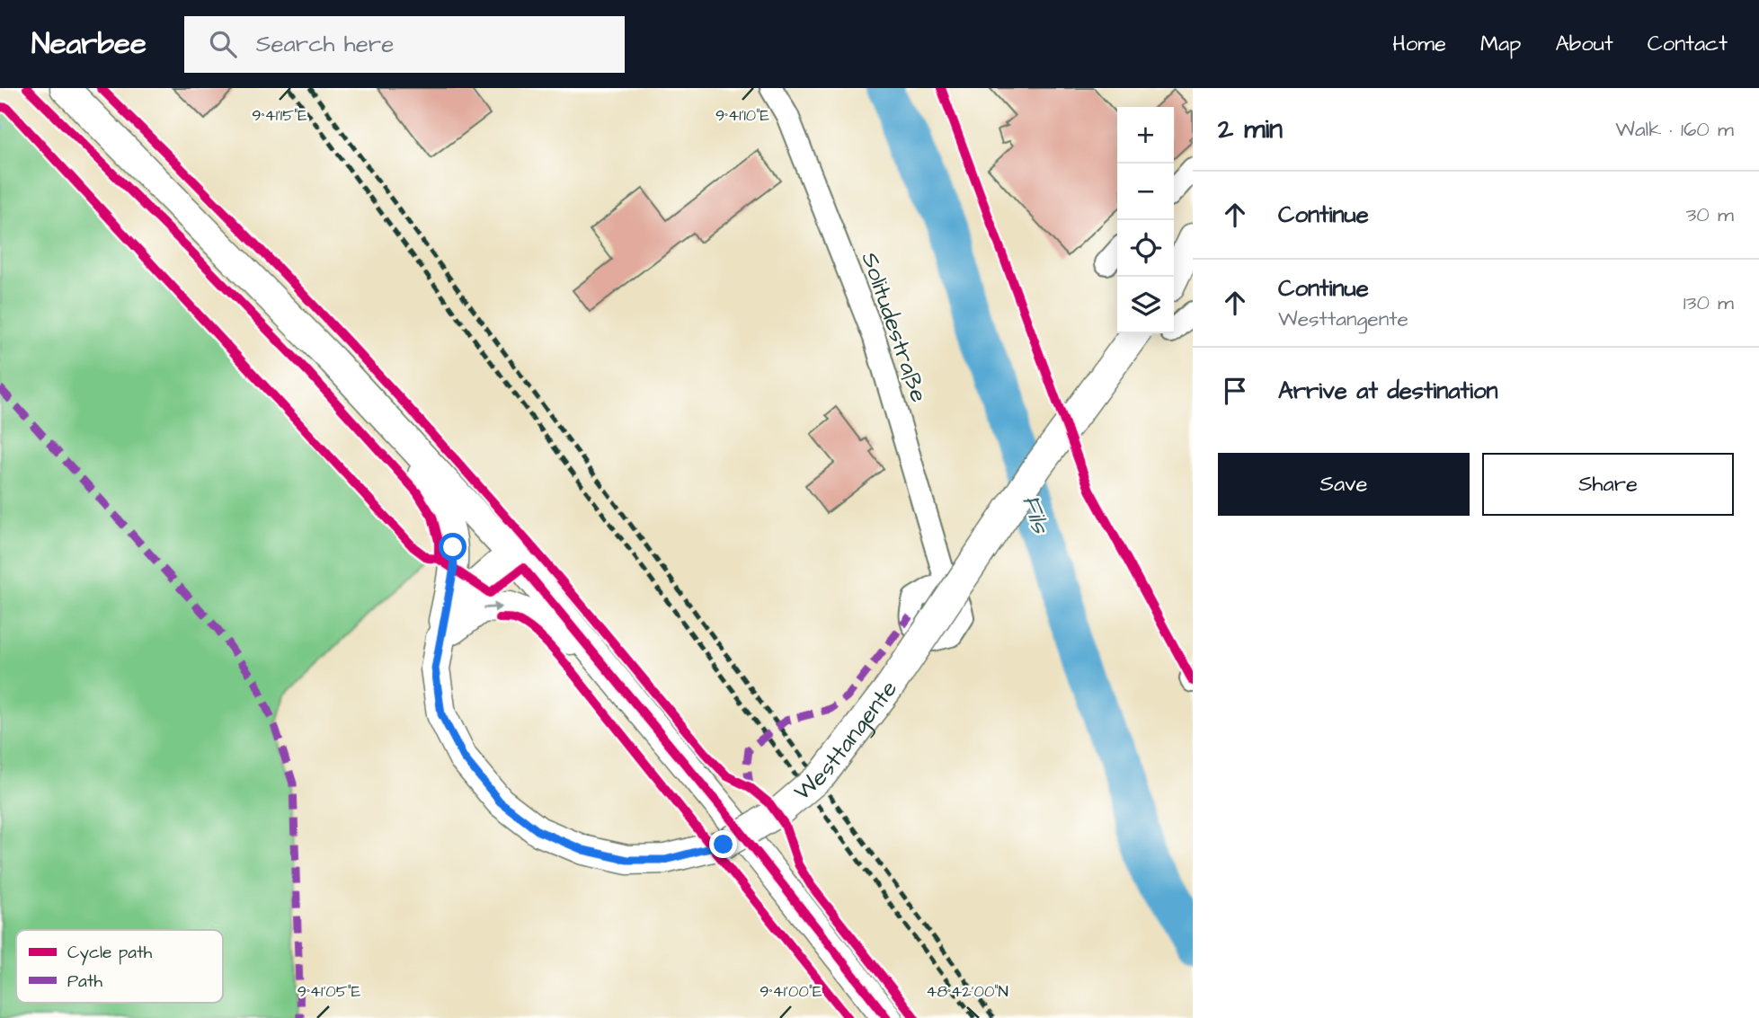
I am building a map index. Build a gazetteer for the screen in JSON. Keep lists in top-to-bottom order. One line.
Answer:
{"streets":{"main road":["Westtangente"],"street":["Solitudestraße"]},"water":["Fils"],"legend":["Cycle path","Path"],"page":{"header":"Nearbee","search":"Search here","nav":["Home","Map","About","Contact"],"heading":["2 min","Walk · 160 m"],"map_buttons":["+","−"],"list":[["Continue","30 m"],["Continue","Westtangente","130 m"],"Arrive at destination"],"buttons":["Save","Share"]},"coordinates":["9°41'15\"E","9°41'10\"E","9°41'05\"E","9°41'00\"E","48°42'00\"N"]}
